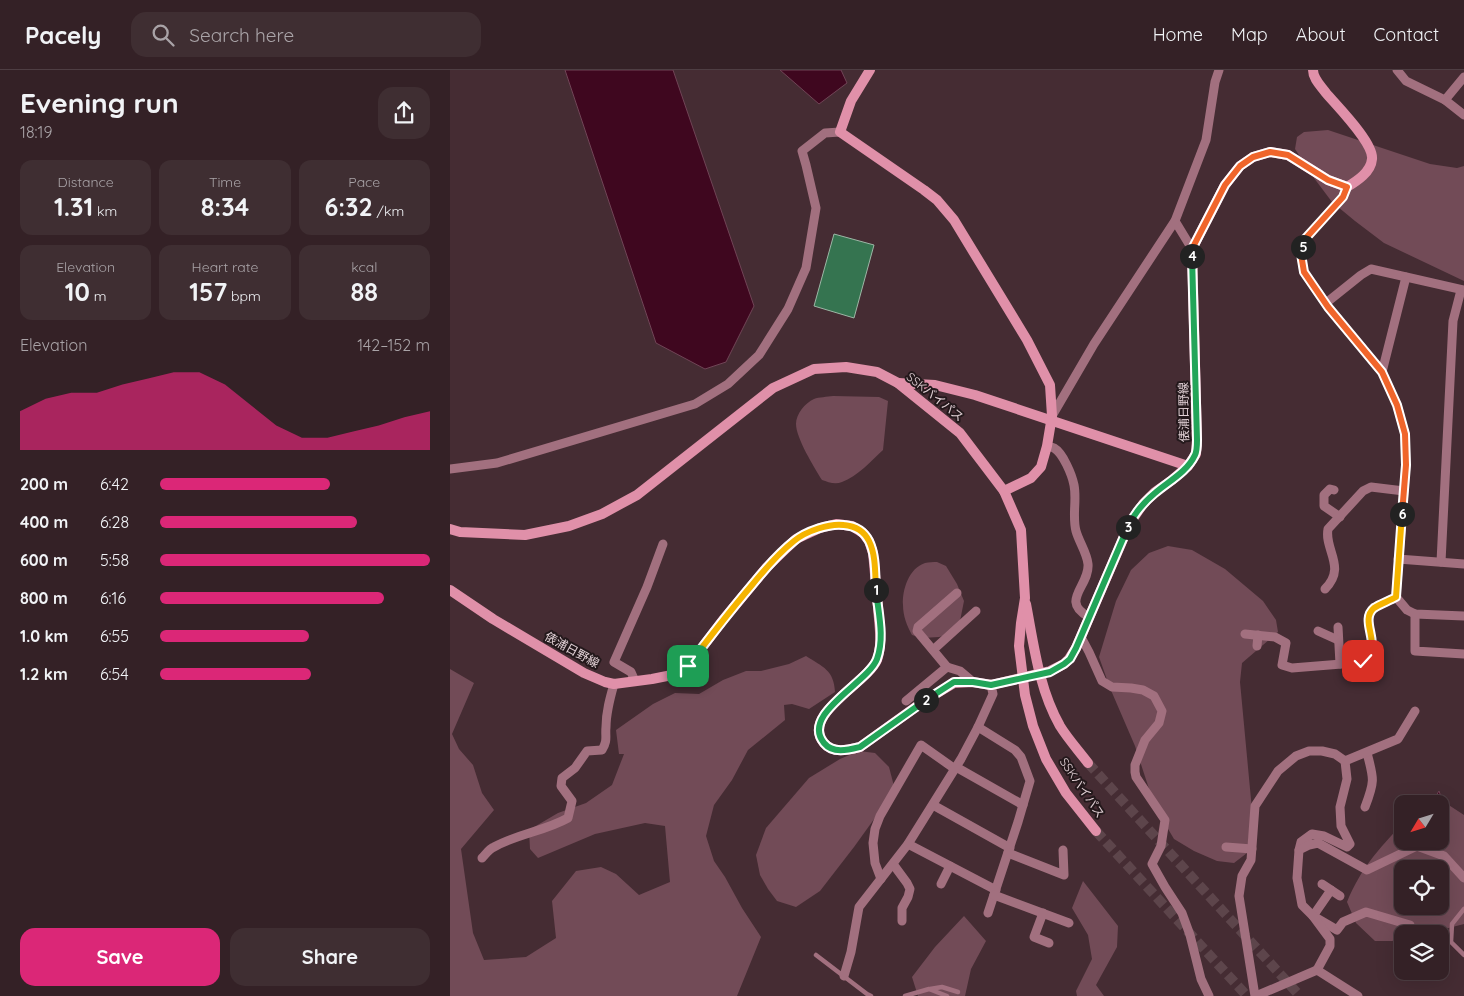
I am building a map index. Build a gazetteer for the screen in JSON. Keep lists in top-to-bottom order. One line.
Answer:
{"streets":{"street":["SSKバイパス","俵浦日野線"]},"north":"bottom left","page":{"header":"Pacely","search":"Search here","nav":["Home","Map","About","Contact"],"heading":["Evening run","18:19"],"stats":[["Distance","1.31 km"],["Time","8:34"],["Pace","6:32 /km"],["Elevation","10 m"],["Heart rate","157 bpm"],["kcal","88"]],"pins":["5","4","6","3","1","2"],"chart":["Elevation","142–152 m"],"list":[{"name":"200 m","note":"6:42"},{"name":"400 m","note":"6:28"},{"name":"600 m","note":"5:58"},{"name":"800 m","note":"6:16"},{"name":"1.0 km","note":"6:55"},{"name":"1.2 km","note":"6:54"}],"buttons":["Save","Share"]}}
